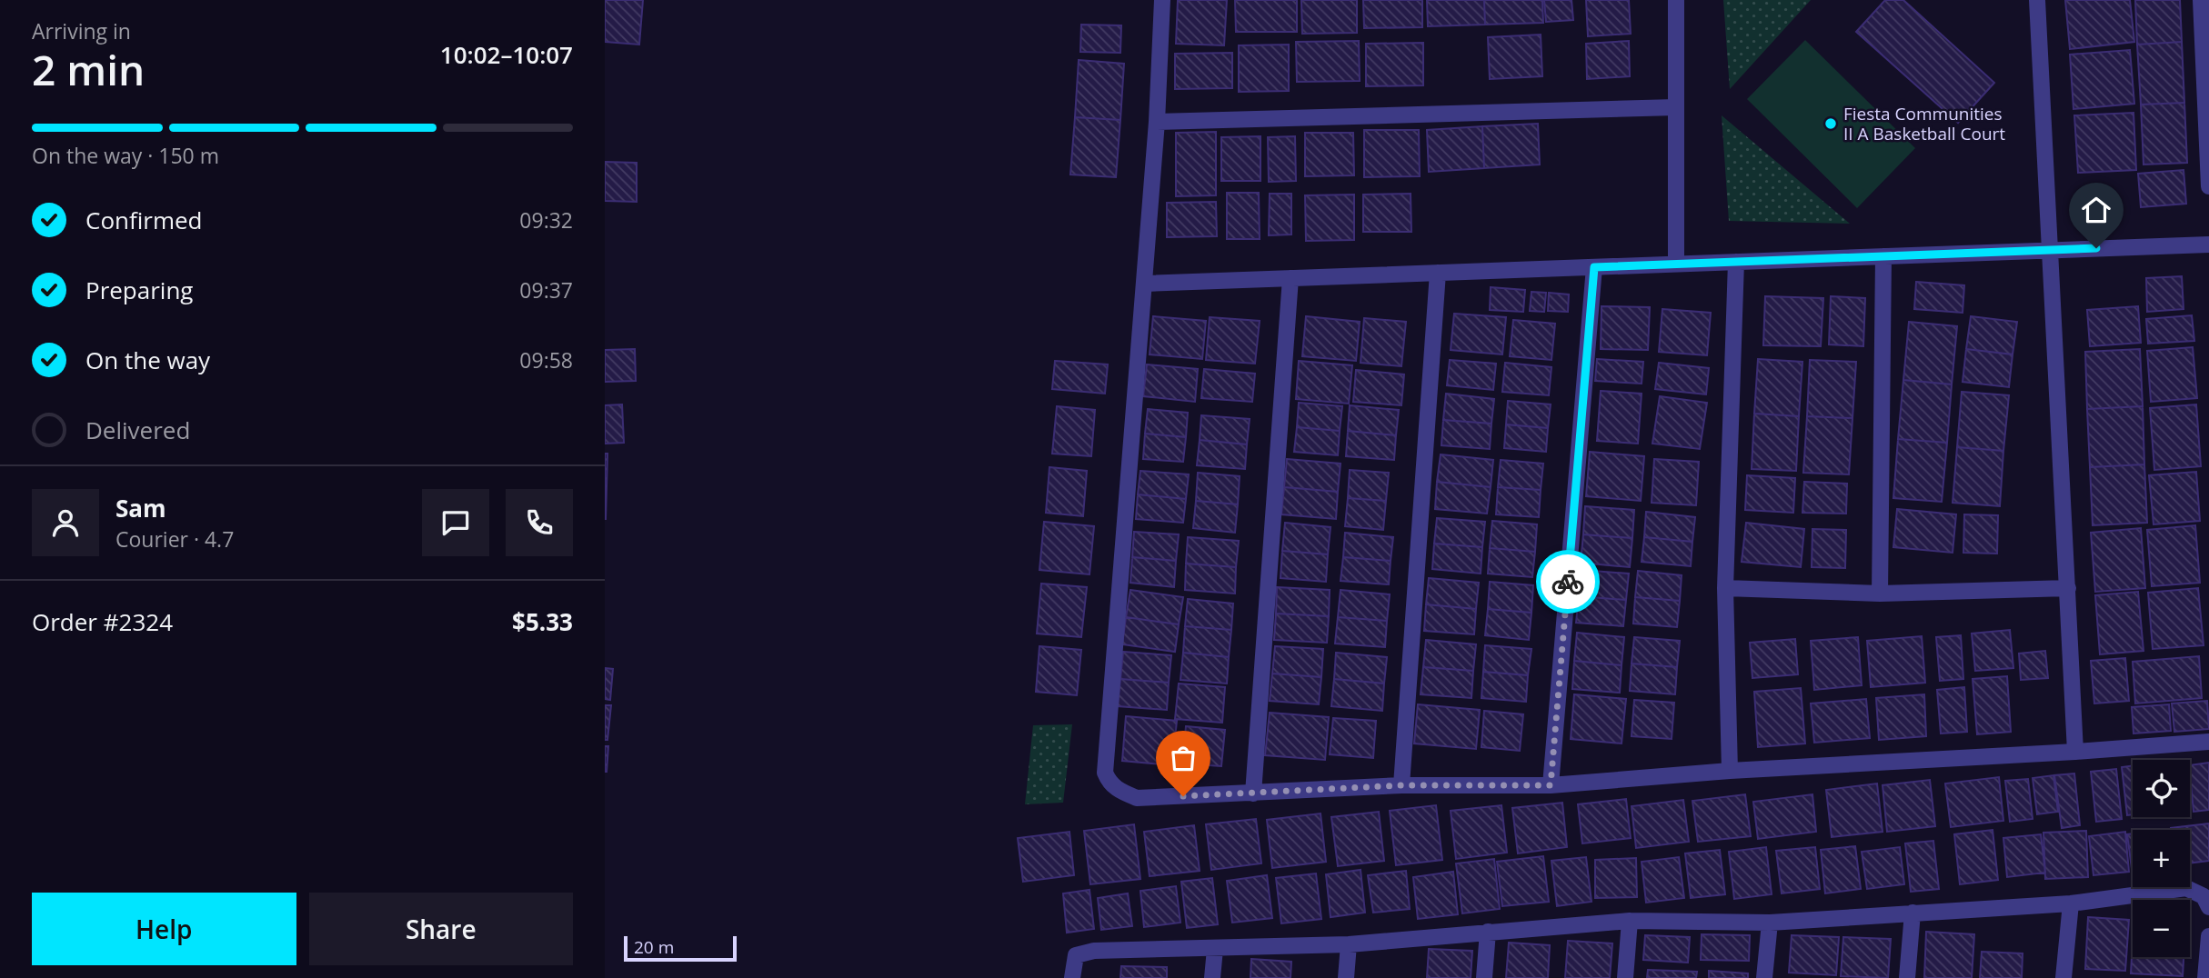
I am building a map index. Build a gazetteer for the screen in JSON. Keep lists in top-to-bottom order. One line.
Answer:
{"places":["Fiesta Communities II A Basketball Court"],"scale_bar":"20 m","page":{"heading":["2 min","Arriving in","10:02–10:07"],"panel":["Sam","Courier · 4.7","Order #2324","$5.33"],"bar":"On the way · 150 m","list":[["Confirmed","09:32"],["Preparing","09:37"],["On the way","09:58"],"Delivered"],"map_buttons":["+","−"],"buttons":["Help","Share"],"scale":"20 m"}}
